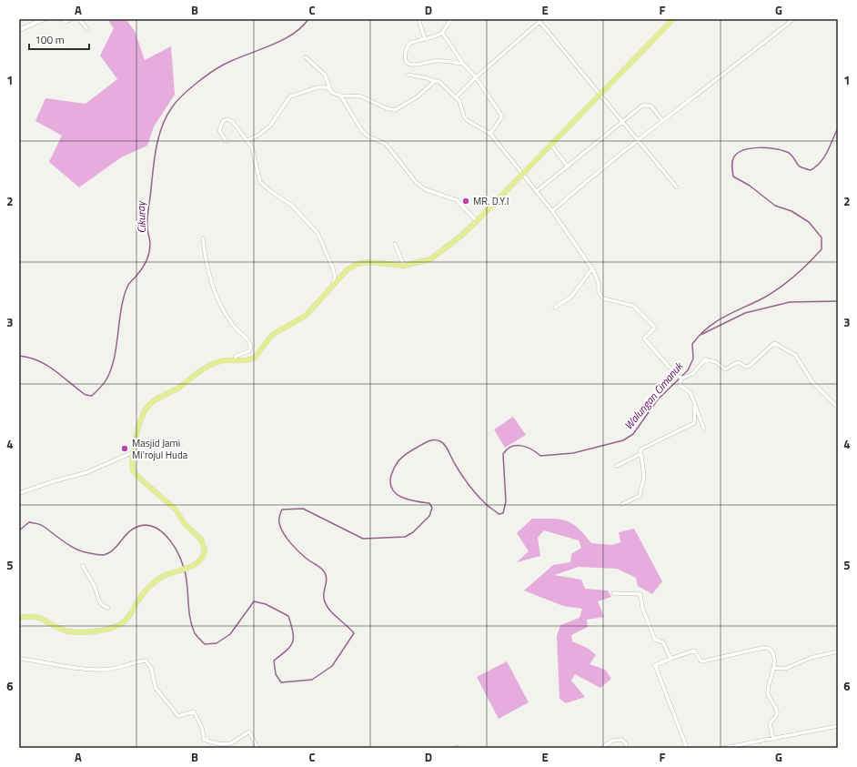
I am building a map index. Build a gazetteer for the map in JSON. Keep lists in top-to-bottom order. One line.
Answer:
{"water":["Cikuray","Walungan Cimanuk"],"places":["MR. D.Y.I","Masjid Jami Mi'rojul Huda"],"scale_bar":"100 m","grid":{"columns":["A","B","C","D","E","F","G"],"rows":["1","2","3","4","5","6"]}}
